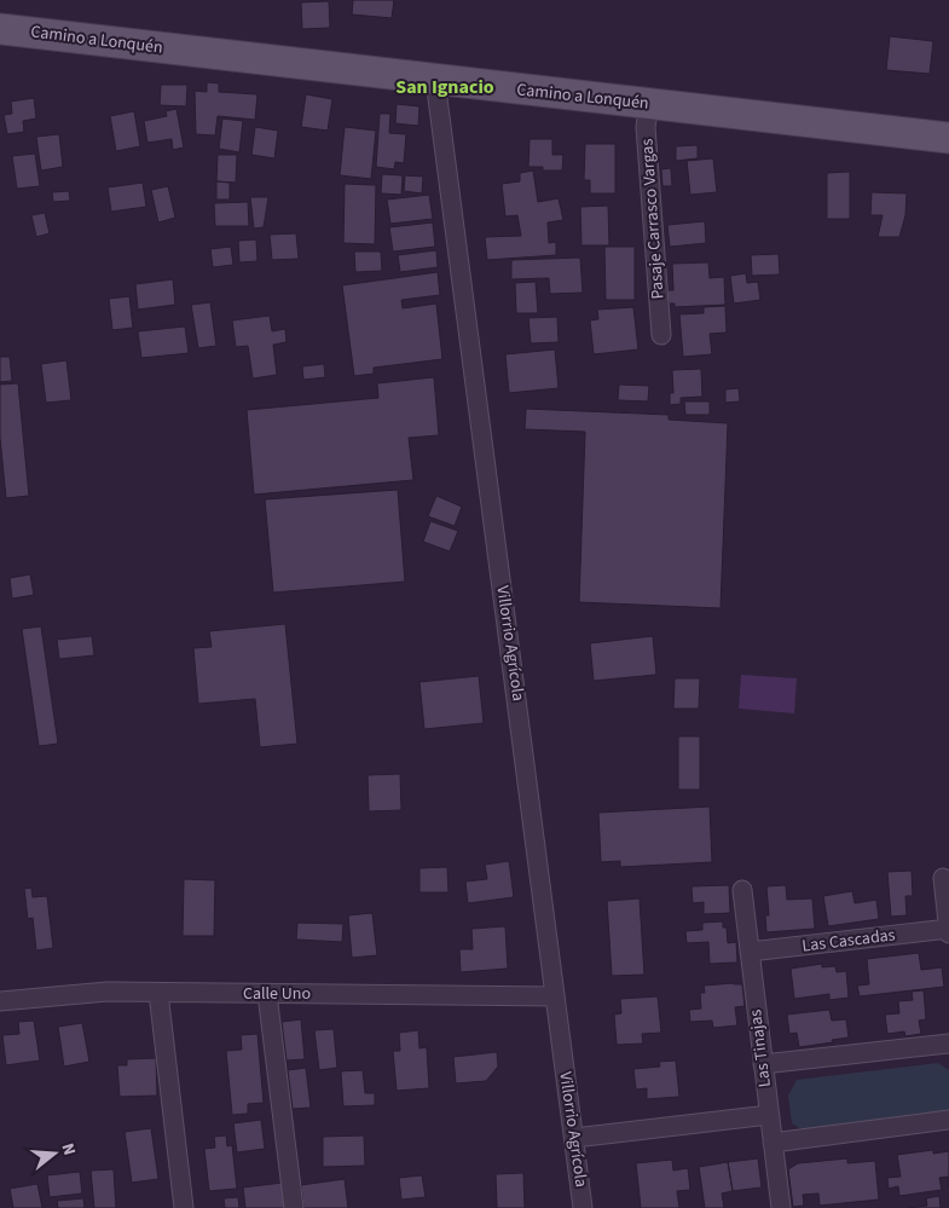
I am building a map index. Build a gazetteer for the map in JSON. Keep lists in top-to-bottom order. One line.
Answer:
{"streets":{"main road":["Camino a Lonquén"],"street":["Pasaje Carrasco Vargas","Villorrio Agrícola","Las Cascadas","Calle Uno","Las Tinajas"]},"crossings":[["Camino a Lonquén","Pasaje Carrasco Vargas"],["Camino a Lonquén","Villorrio Agrícola"],["Villorrio Agrícola","Calle Uno"],["Las Cascadas","Las Tinajas"]],"districts":["San Ignacio"],"north":"right"}
